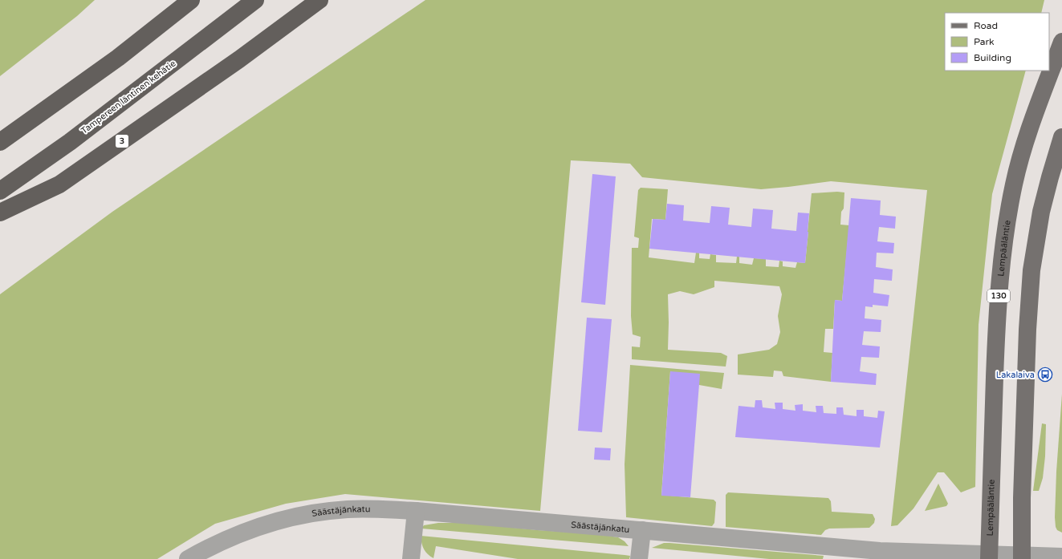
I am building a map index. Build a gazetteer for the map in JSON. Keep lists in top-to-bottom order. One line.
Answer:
{"streets":{"highway":["Tampereen läntinen kehätie","3"],"main road":["Lempääläntie","130"],"street":["Säästäjänkatu"]},"crossings":[["Lempääläntie","Säästäjänkatu"]],"places":{"bus stop":["Lakalaiva"]},"legend":["Road","Park","Building"]}
